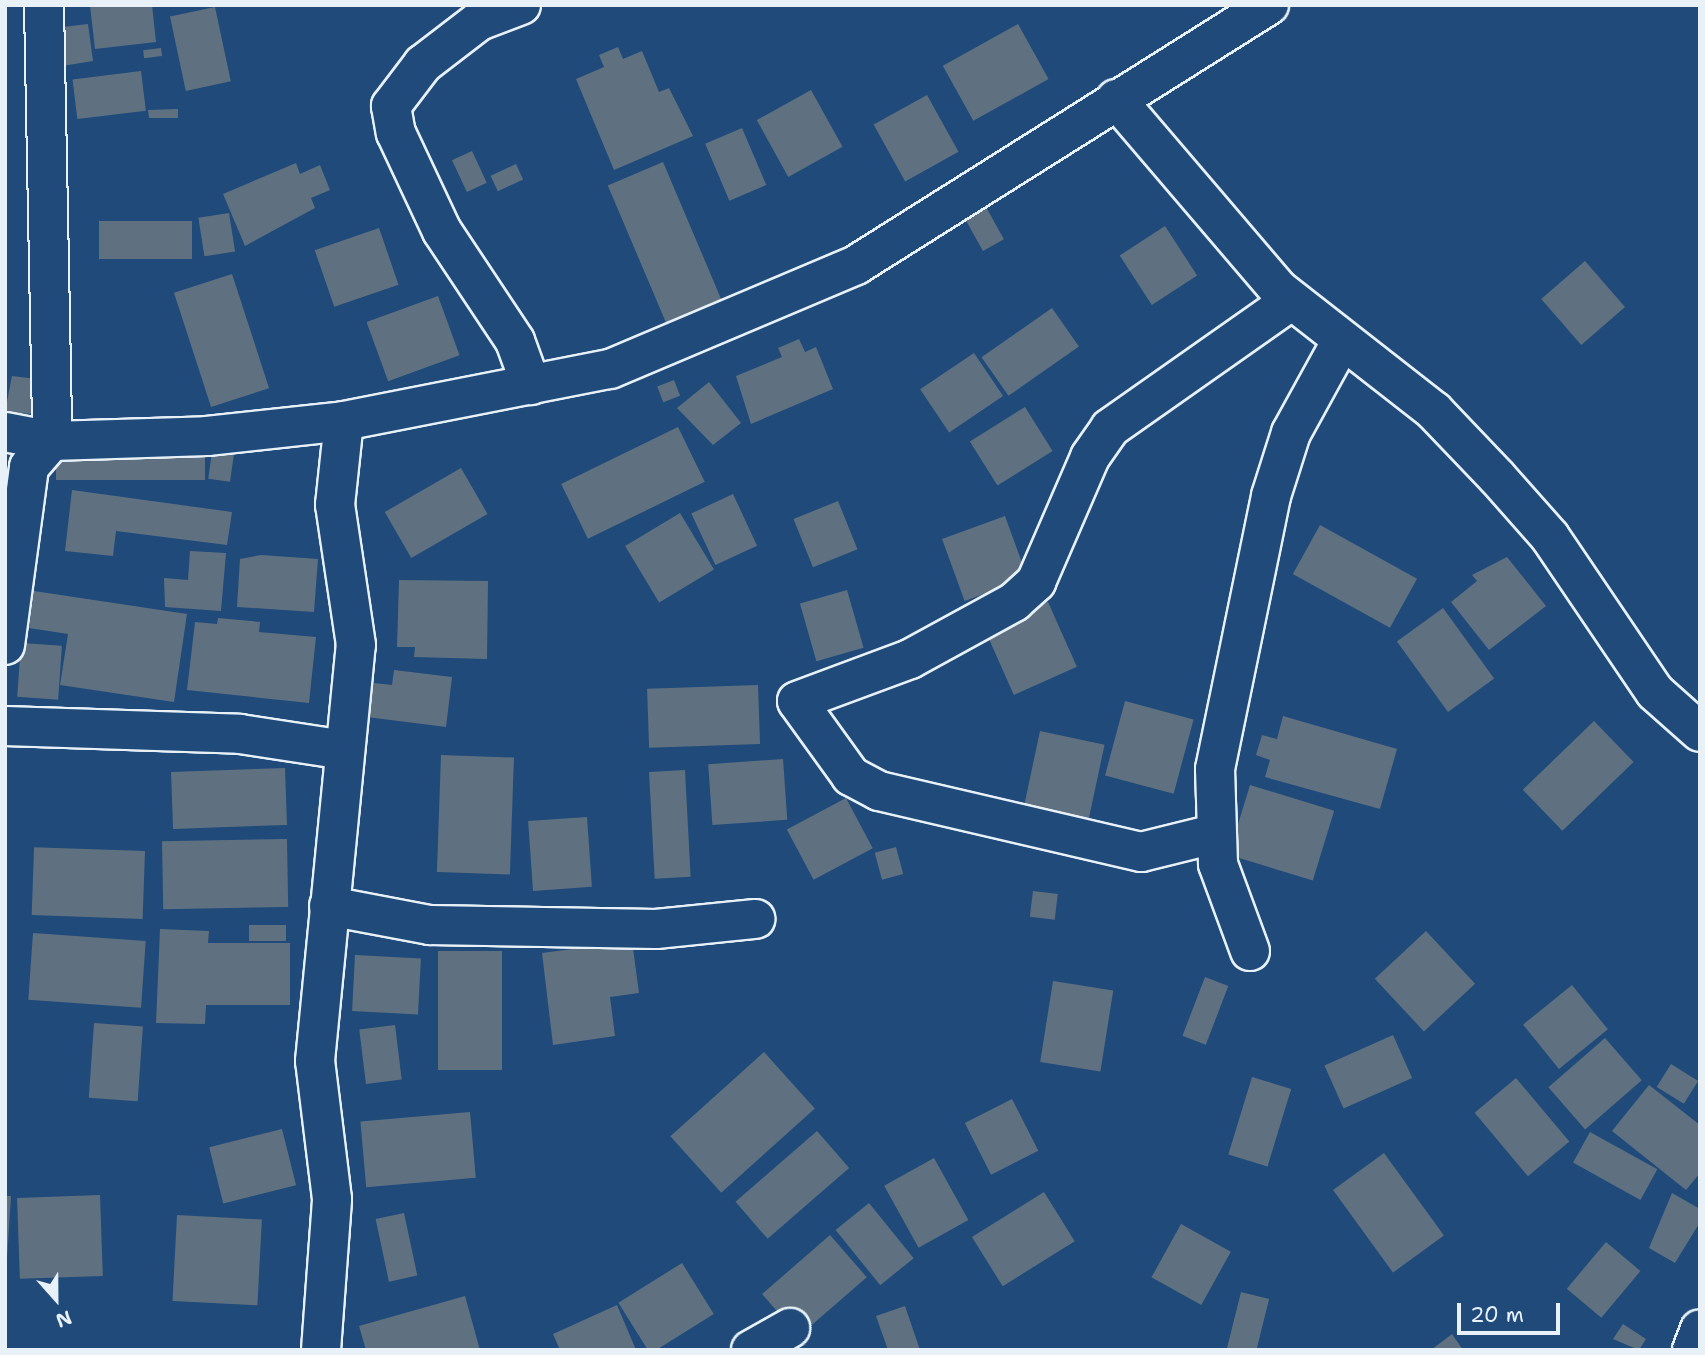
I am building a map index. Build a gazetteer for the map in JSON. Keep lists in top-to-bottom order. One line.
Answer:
{"scale_bar":"20 m","north":"bottom"}
